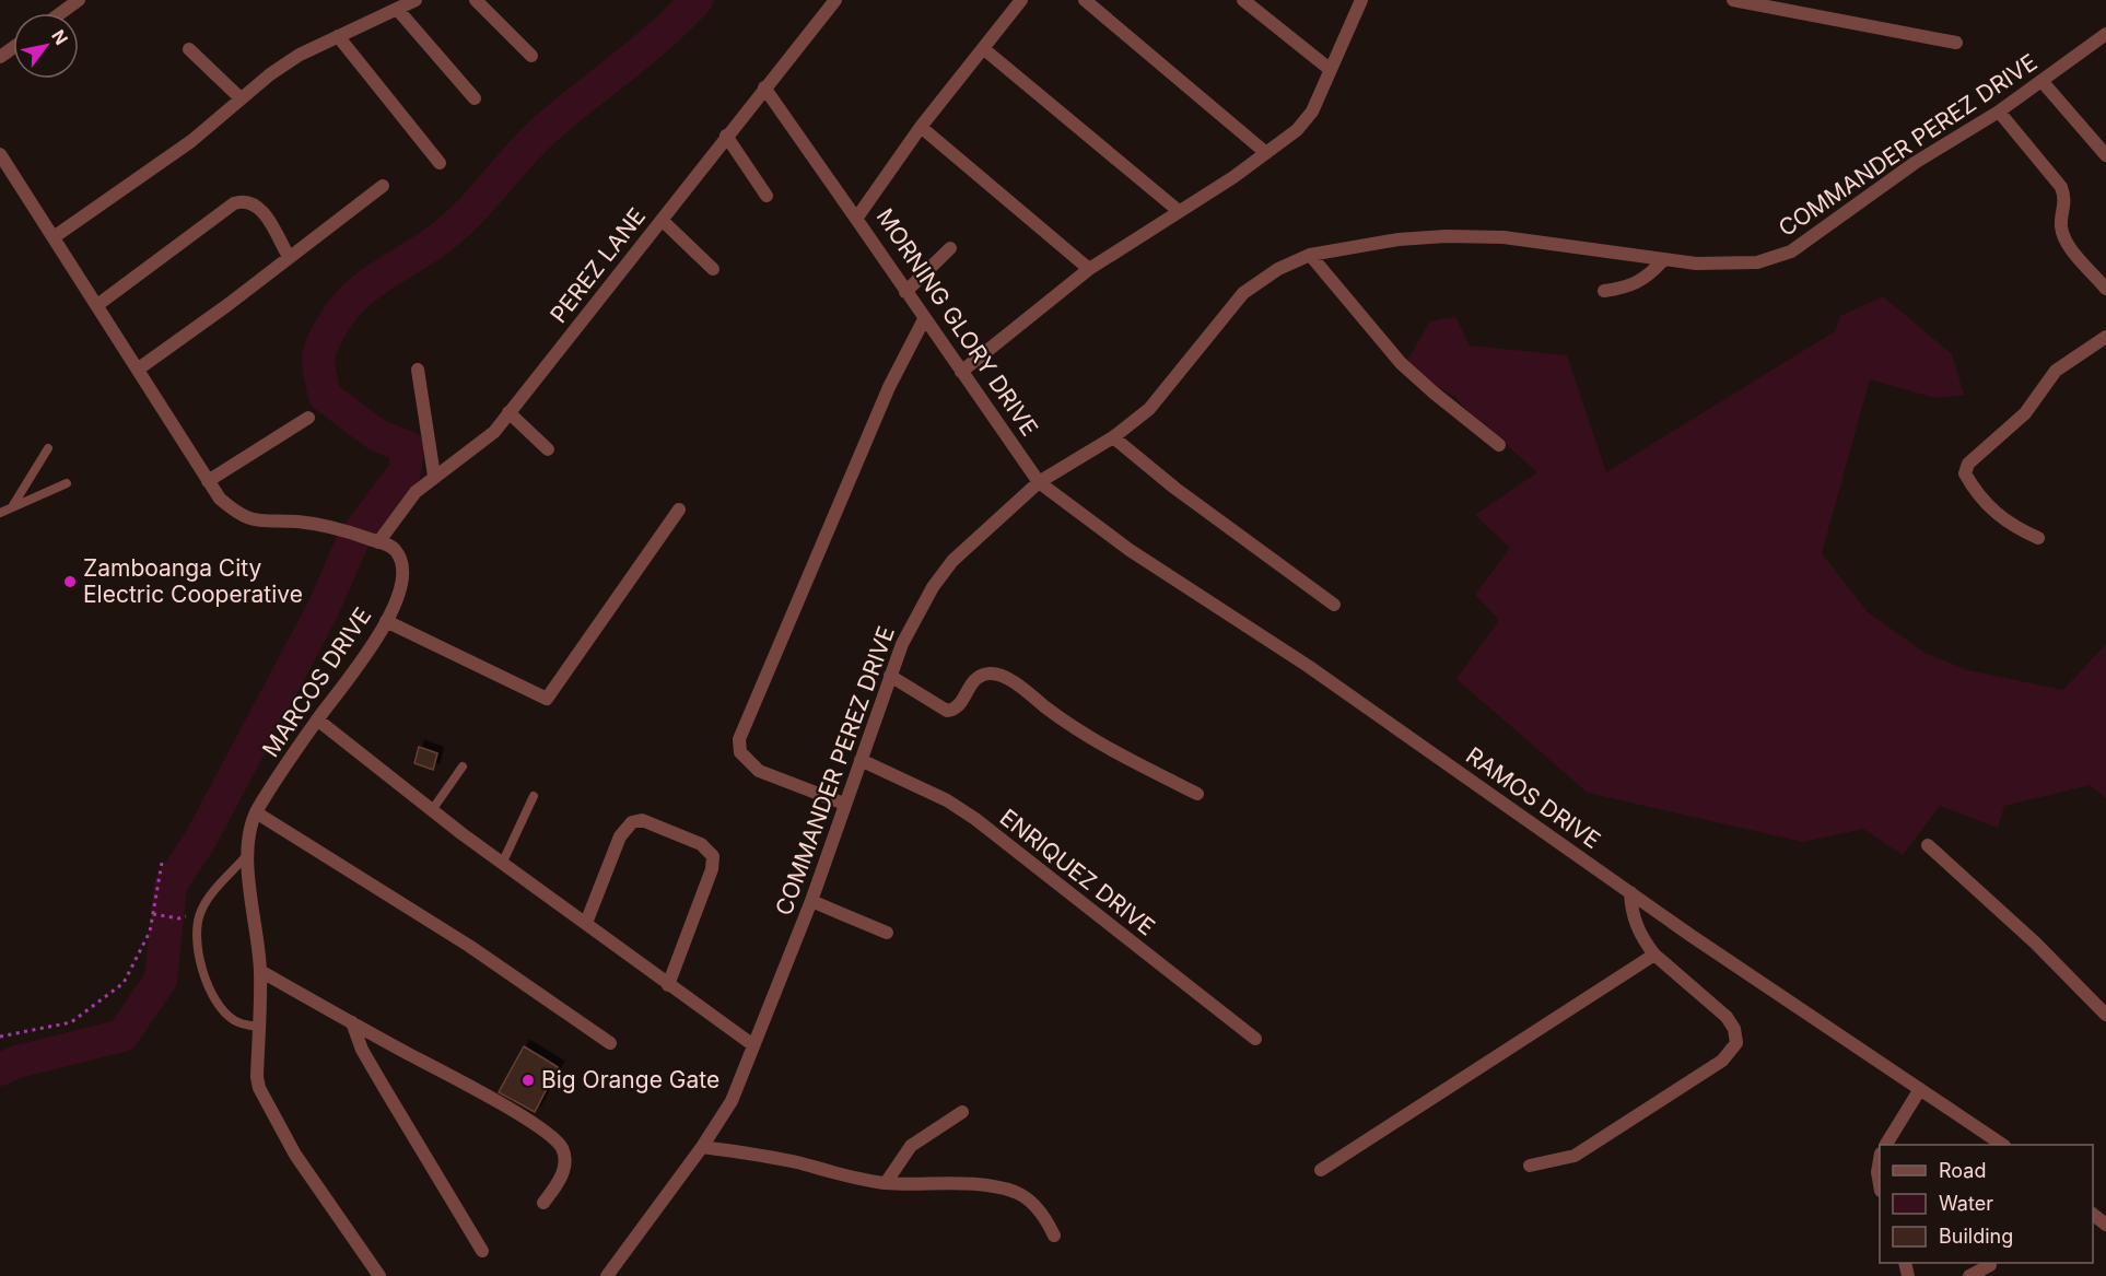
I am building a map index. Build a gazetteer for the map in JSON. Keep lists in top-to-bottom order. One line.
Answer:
{"streets":{"street":["COMMANDER PEREZ DRIVE","PEREZ LANE","MORNING GLORY DRIVE","MARCOS DRIVE","RAMOS DRIVE","ENRIQUEZ DRIVE"]},"crossings":[["COMMANDER PEREZ DRIVE","MORNING GLORY DRIVE"],["COMMANDER PEREZ DRIVE","RAMOS DRIVE"],["COMMANDER PEREZ DRIVE","ENRIQUEZ DRIVE"],["PEREZ LANE","MARCOS DRIVE"],["MORNING GLORY DRIVE","RAMOS DRIVE"]],"places":["Zamboanga City Electric Cooperative","Big Orange Gate"],"legend":["Road","Water","Building"],"north":"top right"}
